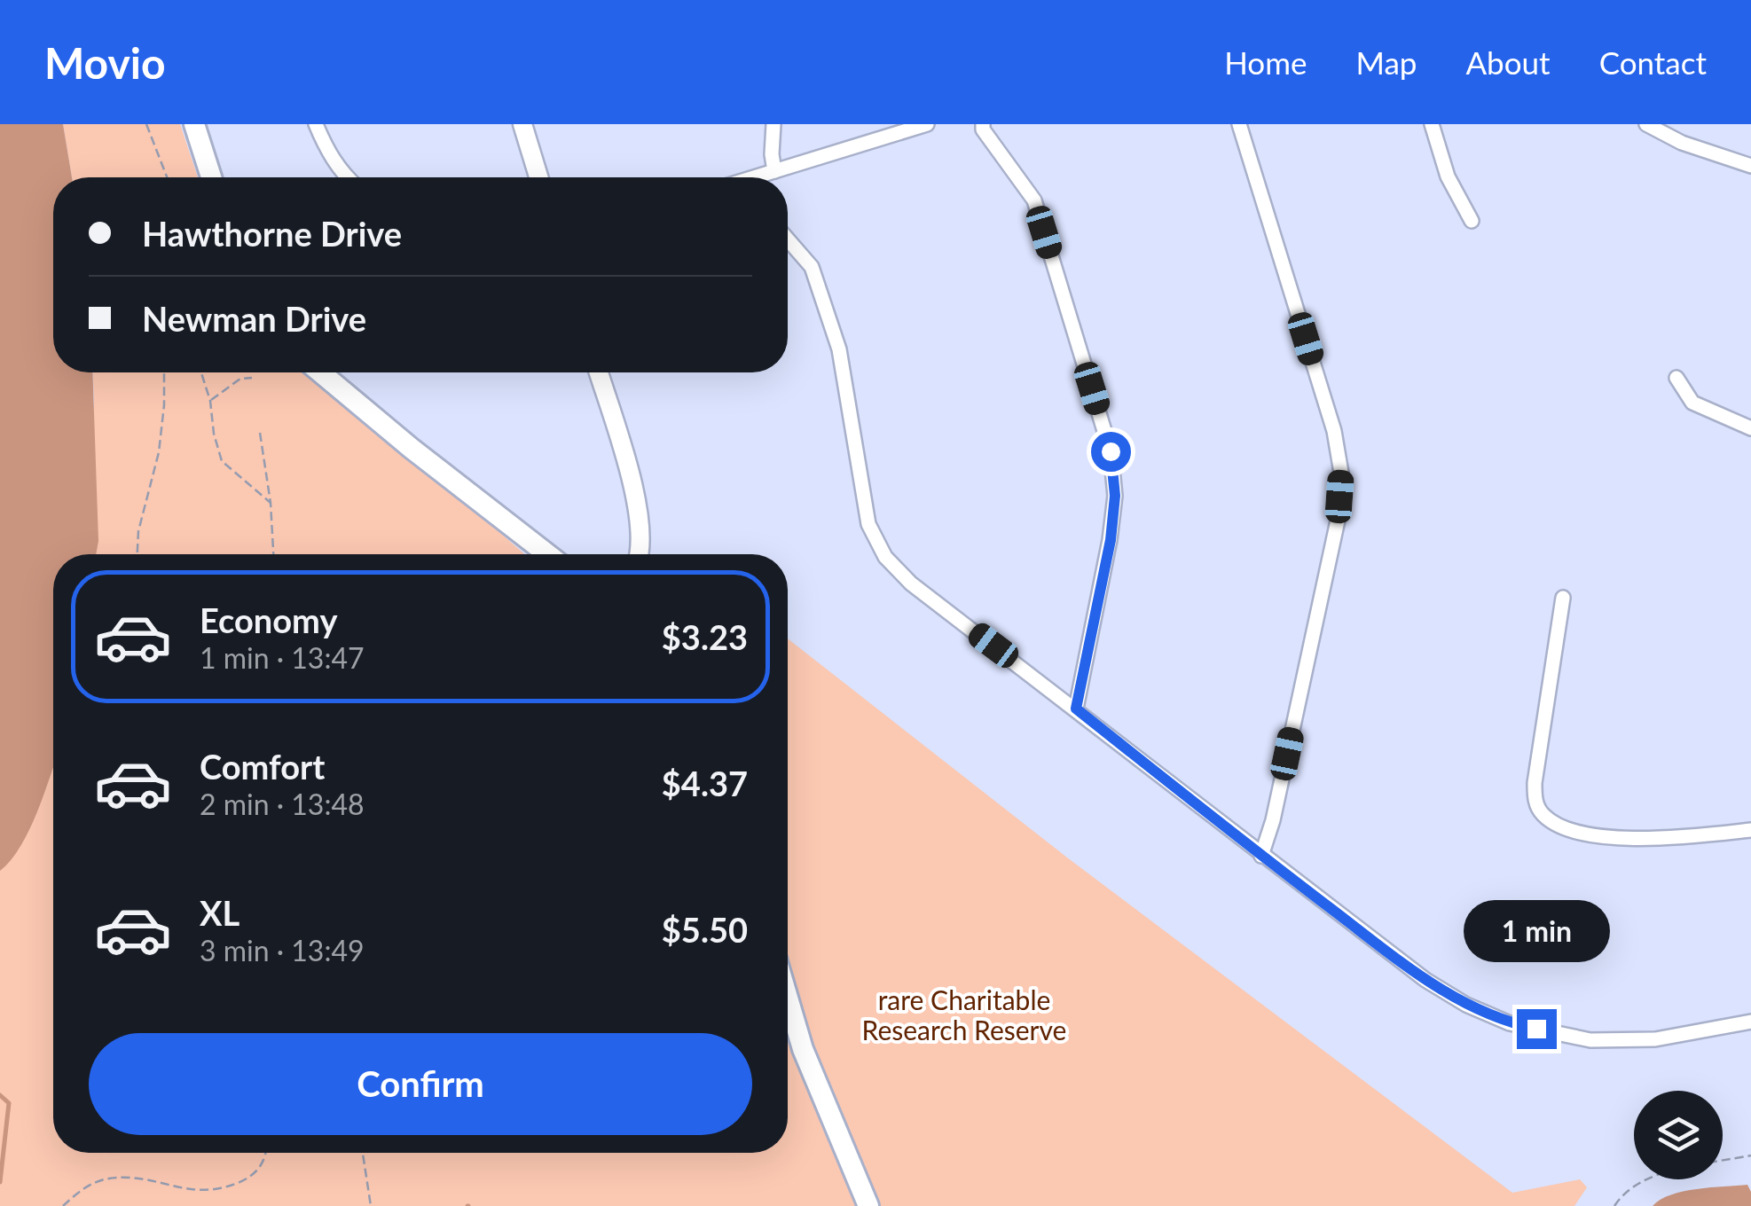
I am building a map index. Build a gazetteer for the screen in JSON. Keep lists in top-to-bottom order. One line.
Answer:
{"parks":["rare Charitable Research Reserve"],"page":{"header":"Movio","nav":["Home","Map","About","Contact"],"banner":["Hawthorne Drive","Newman Drive"],"list":[{"name":"Economy","note":"1 min · 13:47","value":"$3.23"},{"name":"Comfort","note":"2 min · 13:48","value":"$4.37"},{"name":"XL","note":"3 min · 13:49","value":"$5.50"}],"bubble":"1 min","buttons":"Confirm"}}
